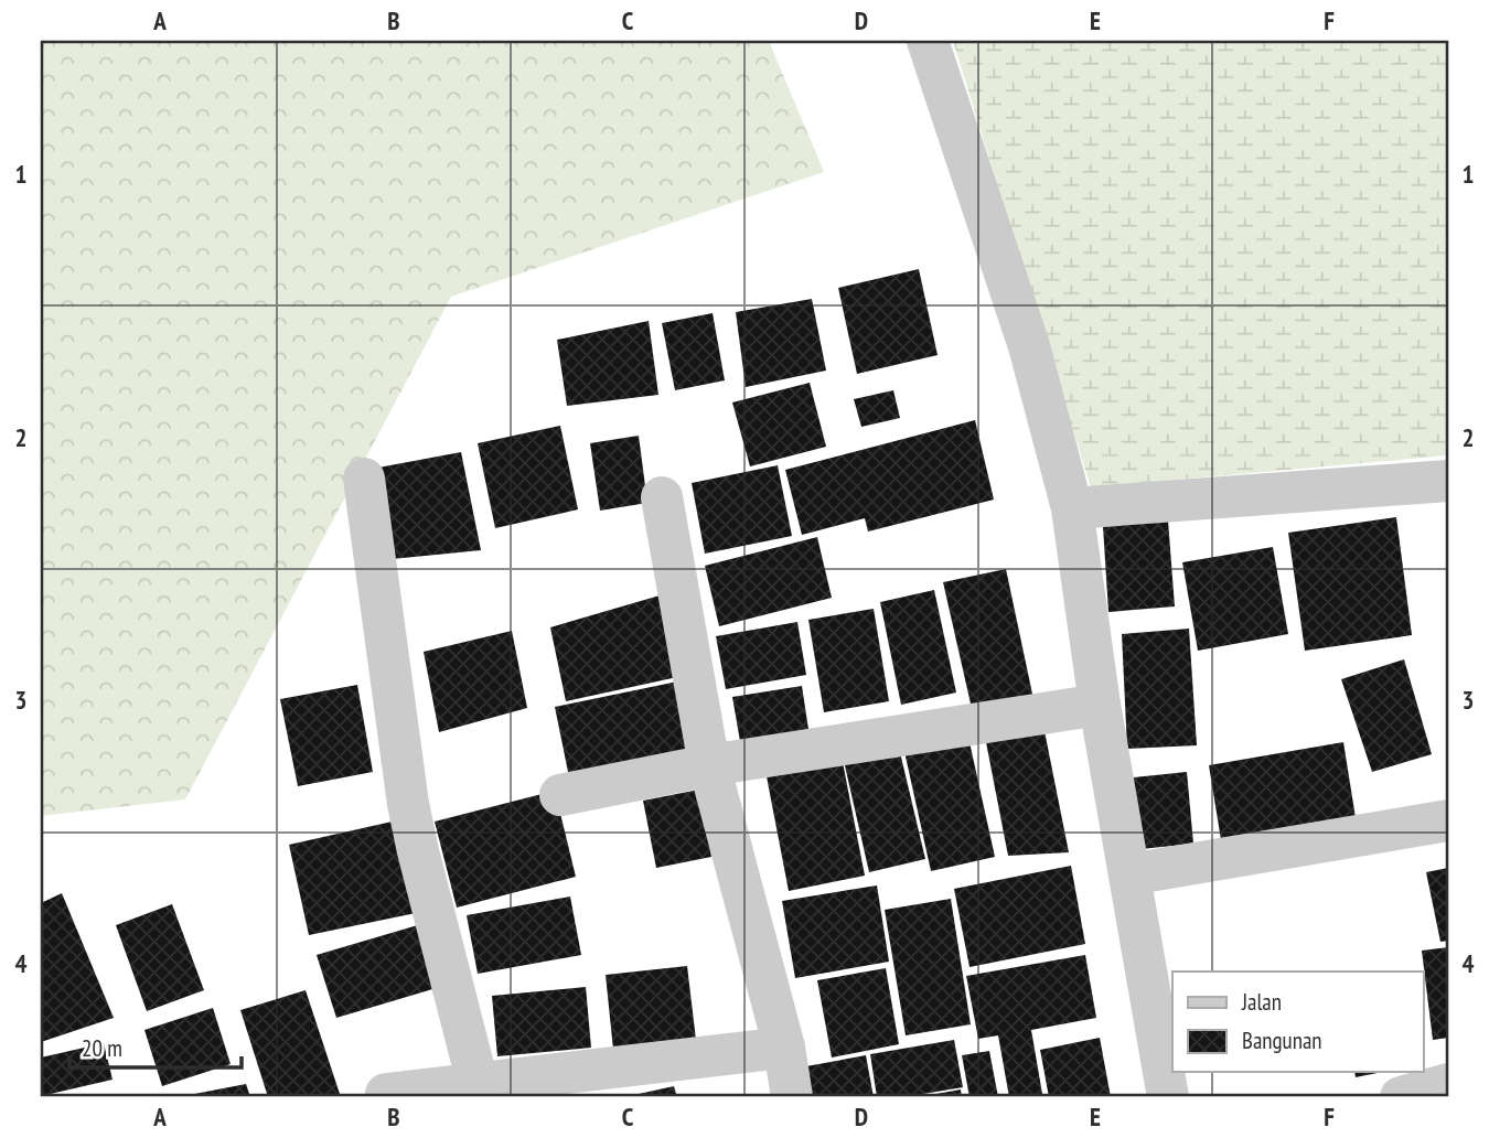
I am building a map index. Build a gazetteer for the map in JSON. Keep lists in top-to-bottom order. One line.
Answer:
{"legend":["Jalan","Bangunan"],"scale_bar":"20 m","grid":{"columns":["A","B","C","D","E","F"],"rows":["1","2","3","4"]}}
